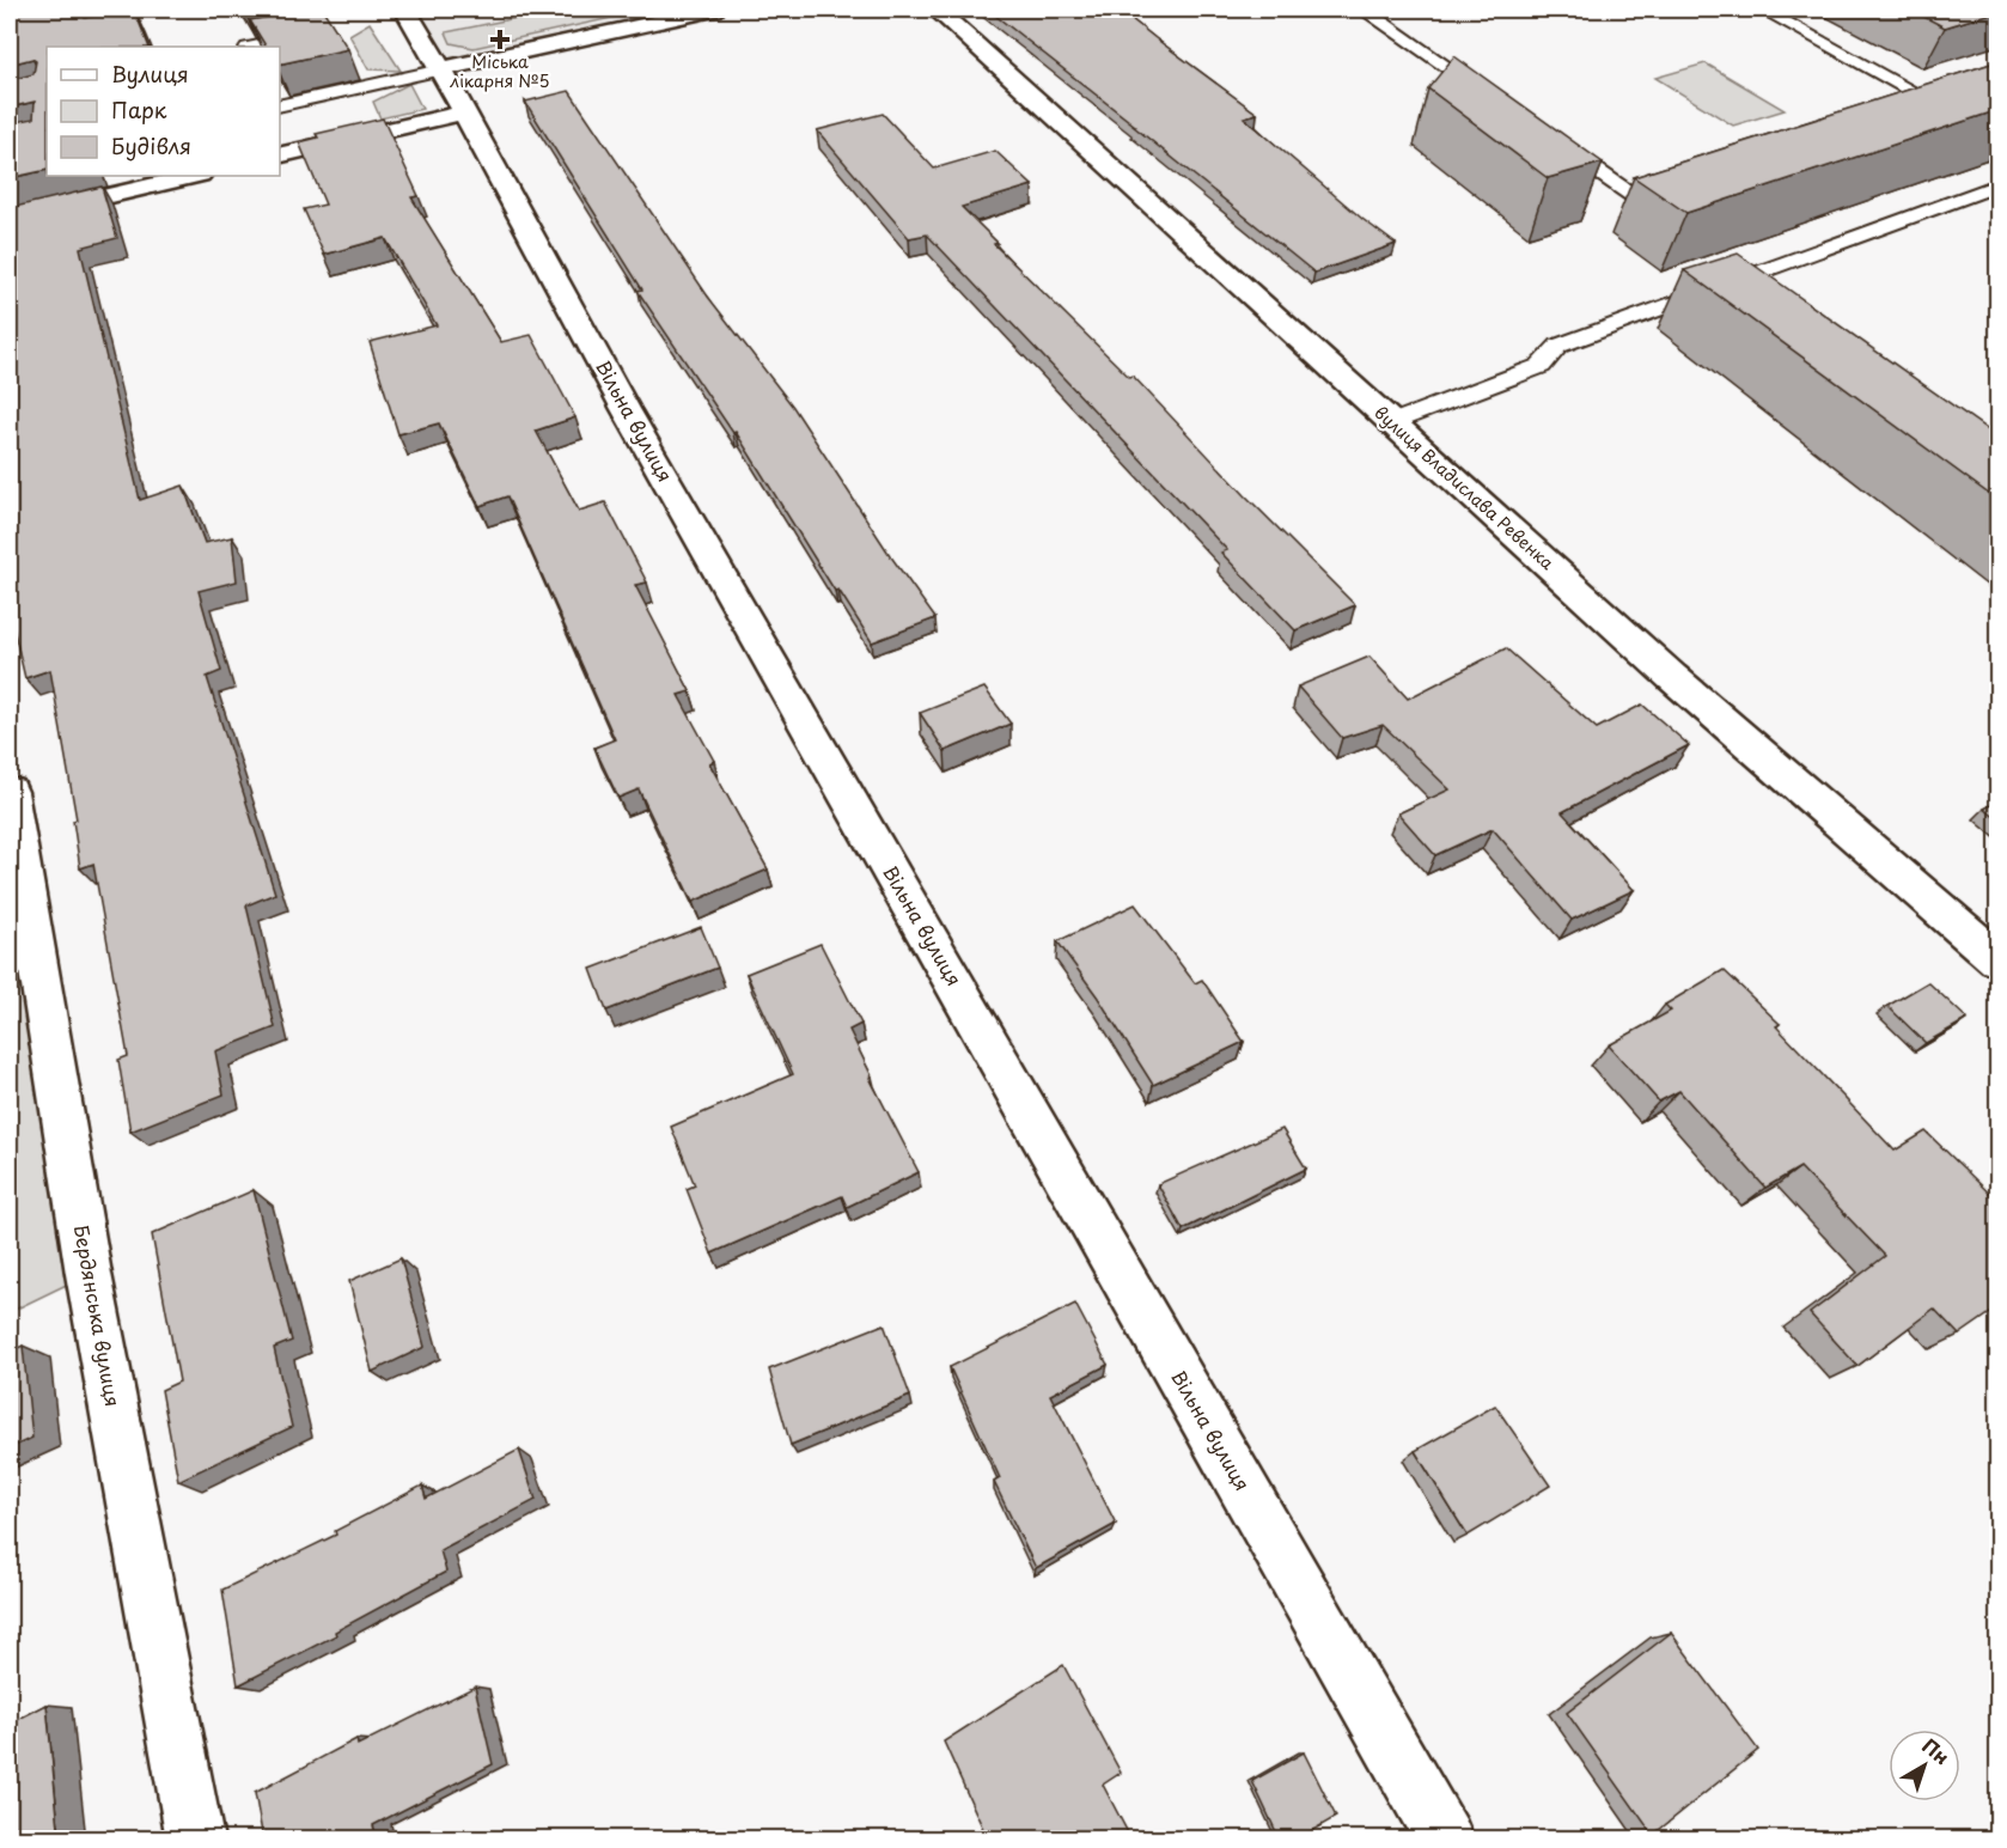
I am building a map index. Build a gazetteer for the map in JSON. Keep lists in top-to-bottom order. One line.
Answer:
{"streets":{"street":["Вільна вулиця","вулиця Владислава Ревенка","Бердянська вулиця"]},"places":{"health":["Міська лікарня №5"]},"legend":["Вулиця","Парк","Будівля"],"north":"top right"}
